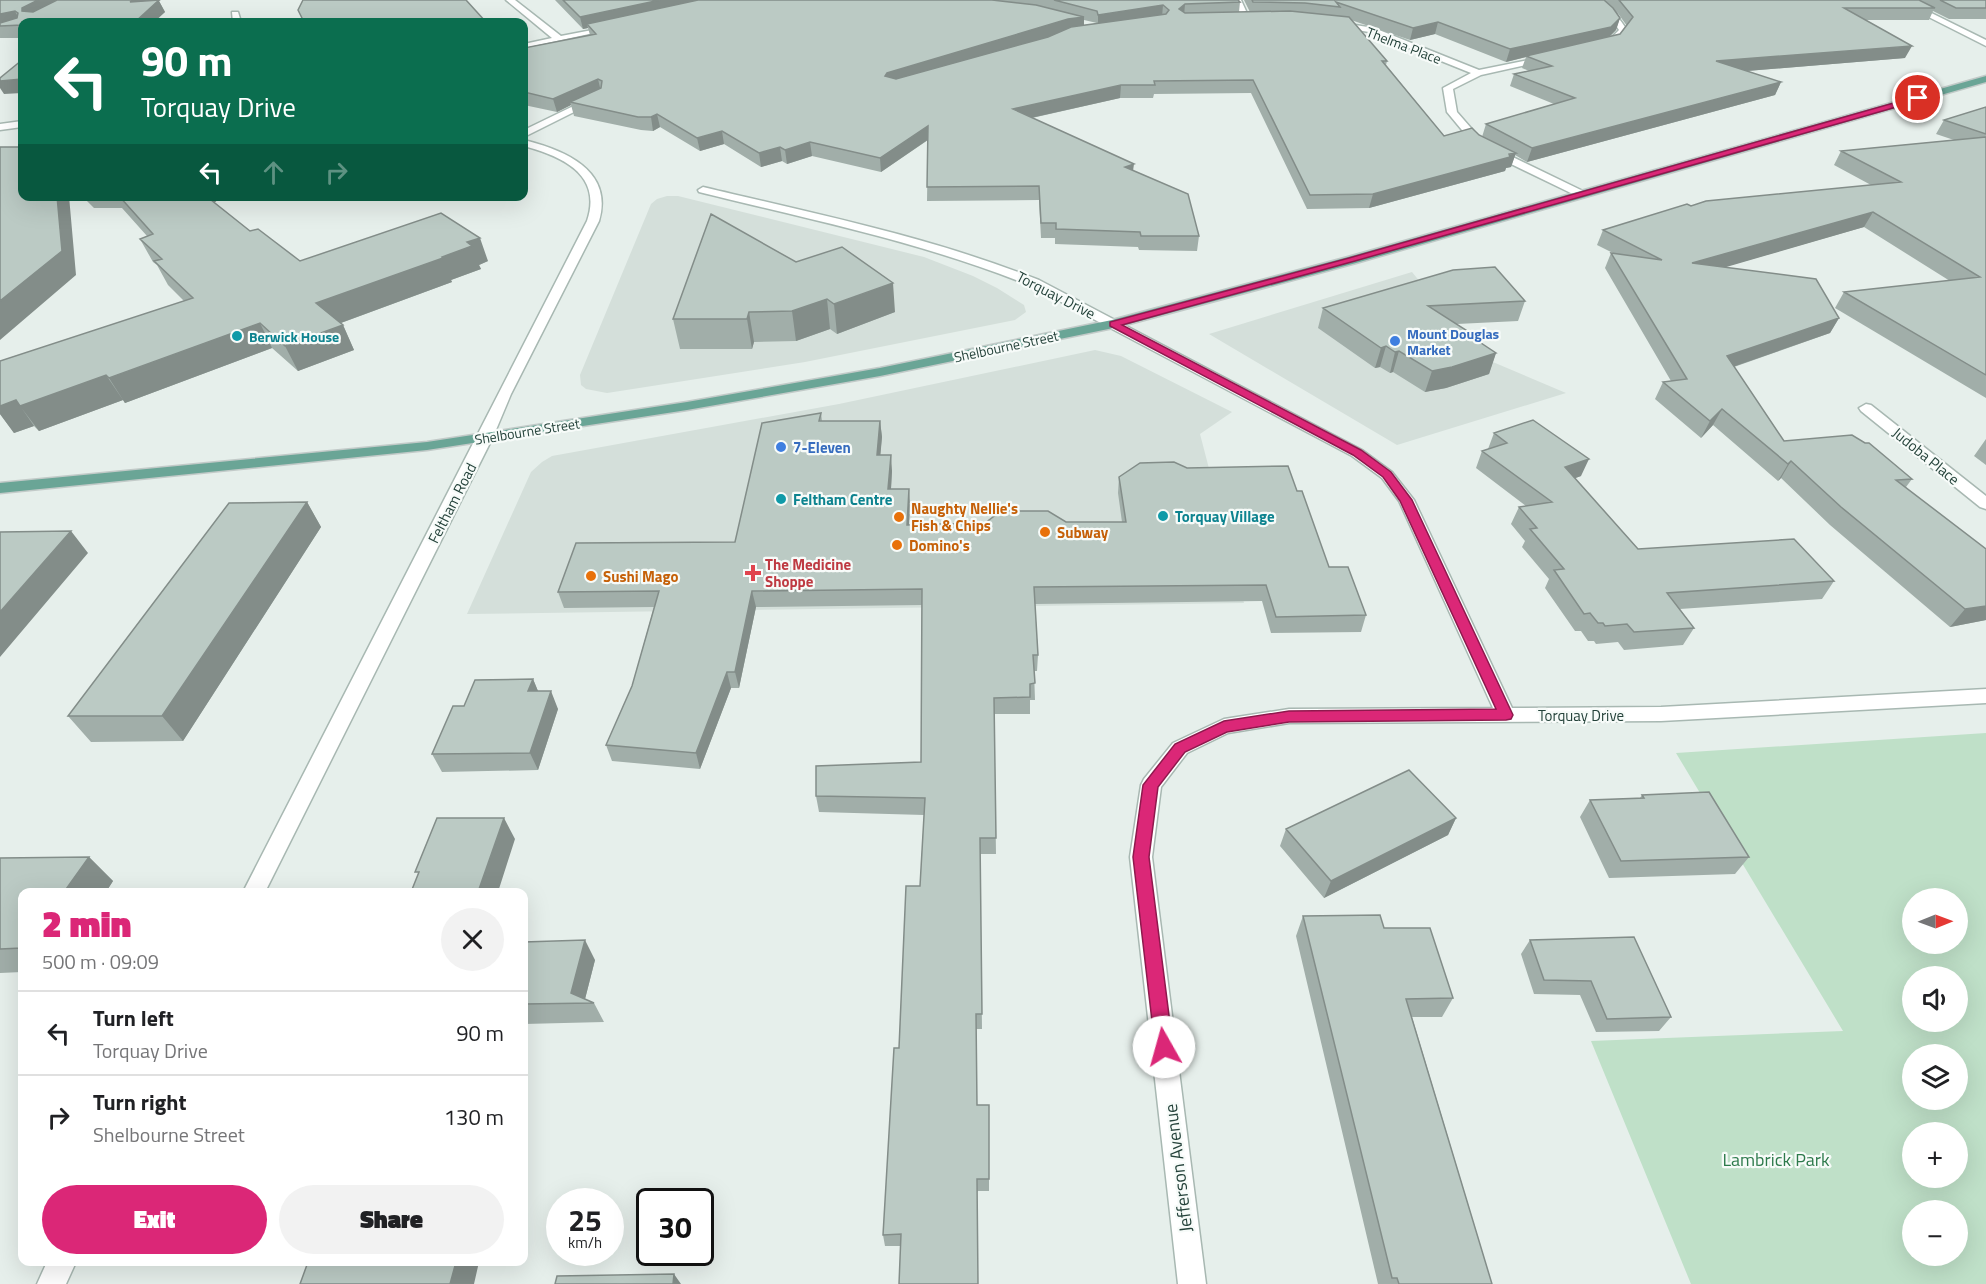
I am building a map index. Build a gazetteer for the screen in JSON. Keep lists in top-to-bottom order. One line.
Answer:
{"streets":{"main road":["Shelbourne Street"],"street":["Thelma Place","Torquay Drive","Judoba Place","Feltham Road","Jefferson Avenue"]},"crossings":[["Torquay Drive","Shelbourne Street"],["Torquay Drive","Jefferson Avenue"],["Shelbourne Street","Feltham Road"]],"parks":["Lambrick Park"],"places":{"other":["Berwick House","Mount Douglas Market","7-Eleven","Feltham Centre","Torquay Village","Naughty Nellie's Fish & Chips","Subway","Domino's","Sushi Mago"],"health":["The Medicine Shoppe"]},"north":"right","page":{"turn":["90 m","Torquay Drive"],"map_buttons":["+","−"],"heading":["2 min","500 m · 09:09"],"list":[{"name":"Turn left","note":"Torquay Drive","value":"90 m"},{"name":"Turn right","note":"Shelbourne Street","value":"130 m"}],"buttons":["Exit","Share"],"speed":"25 km/h","limit":"30"}}
